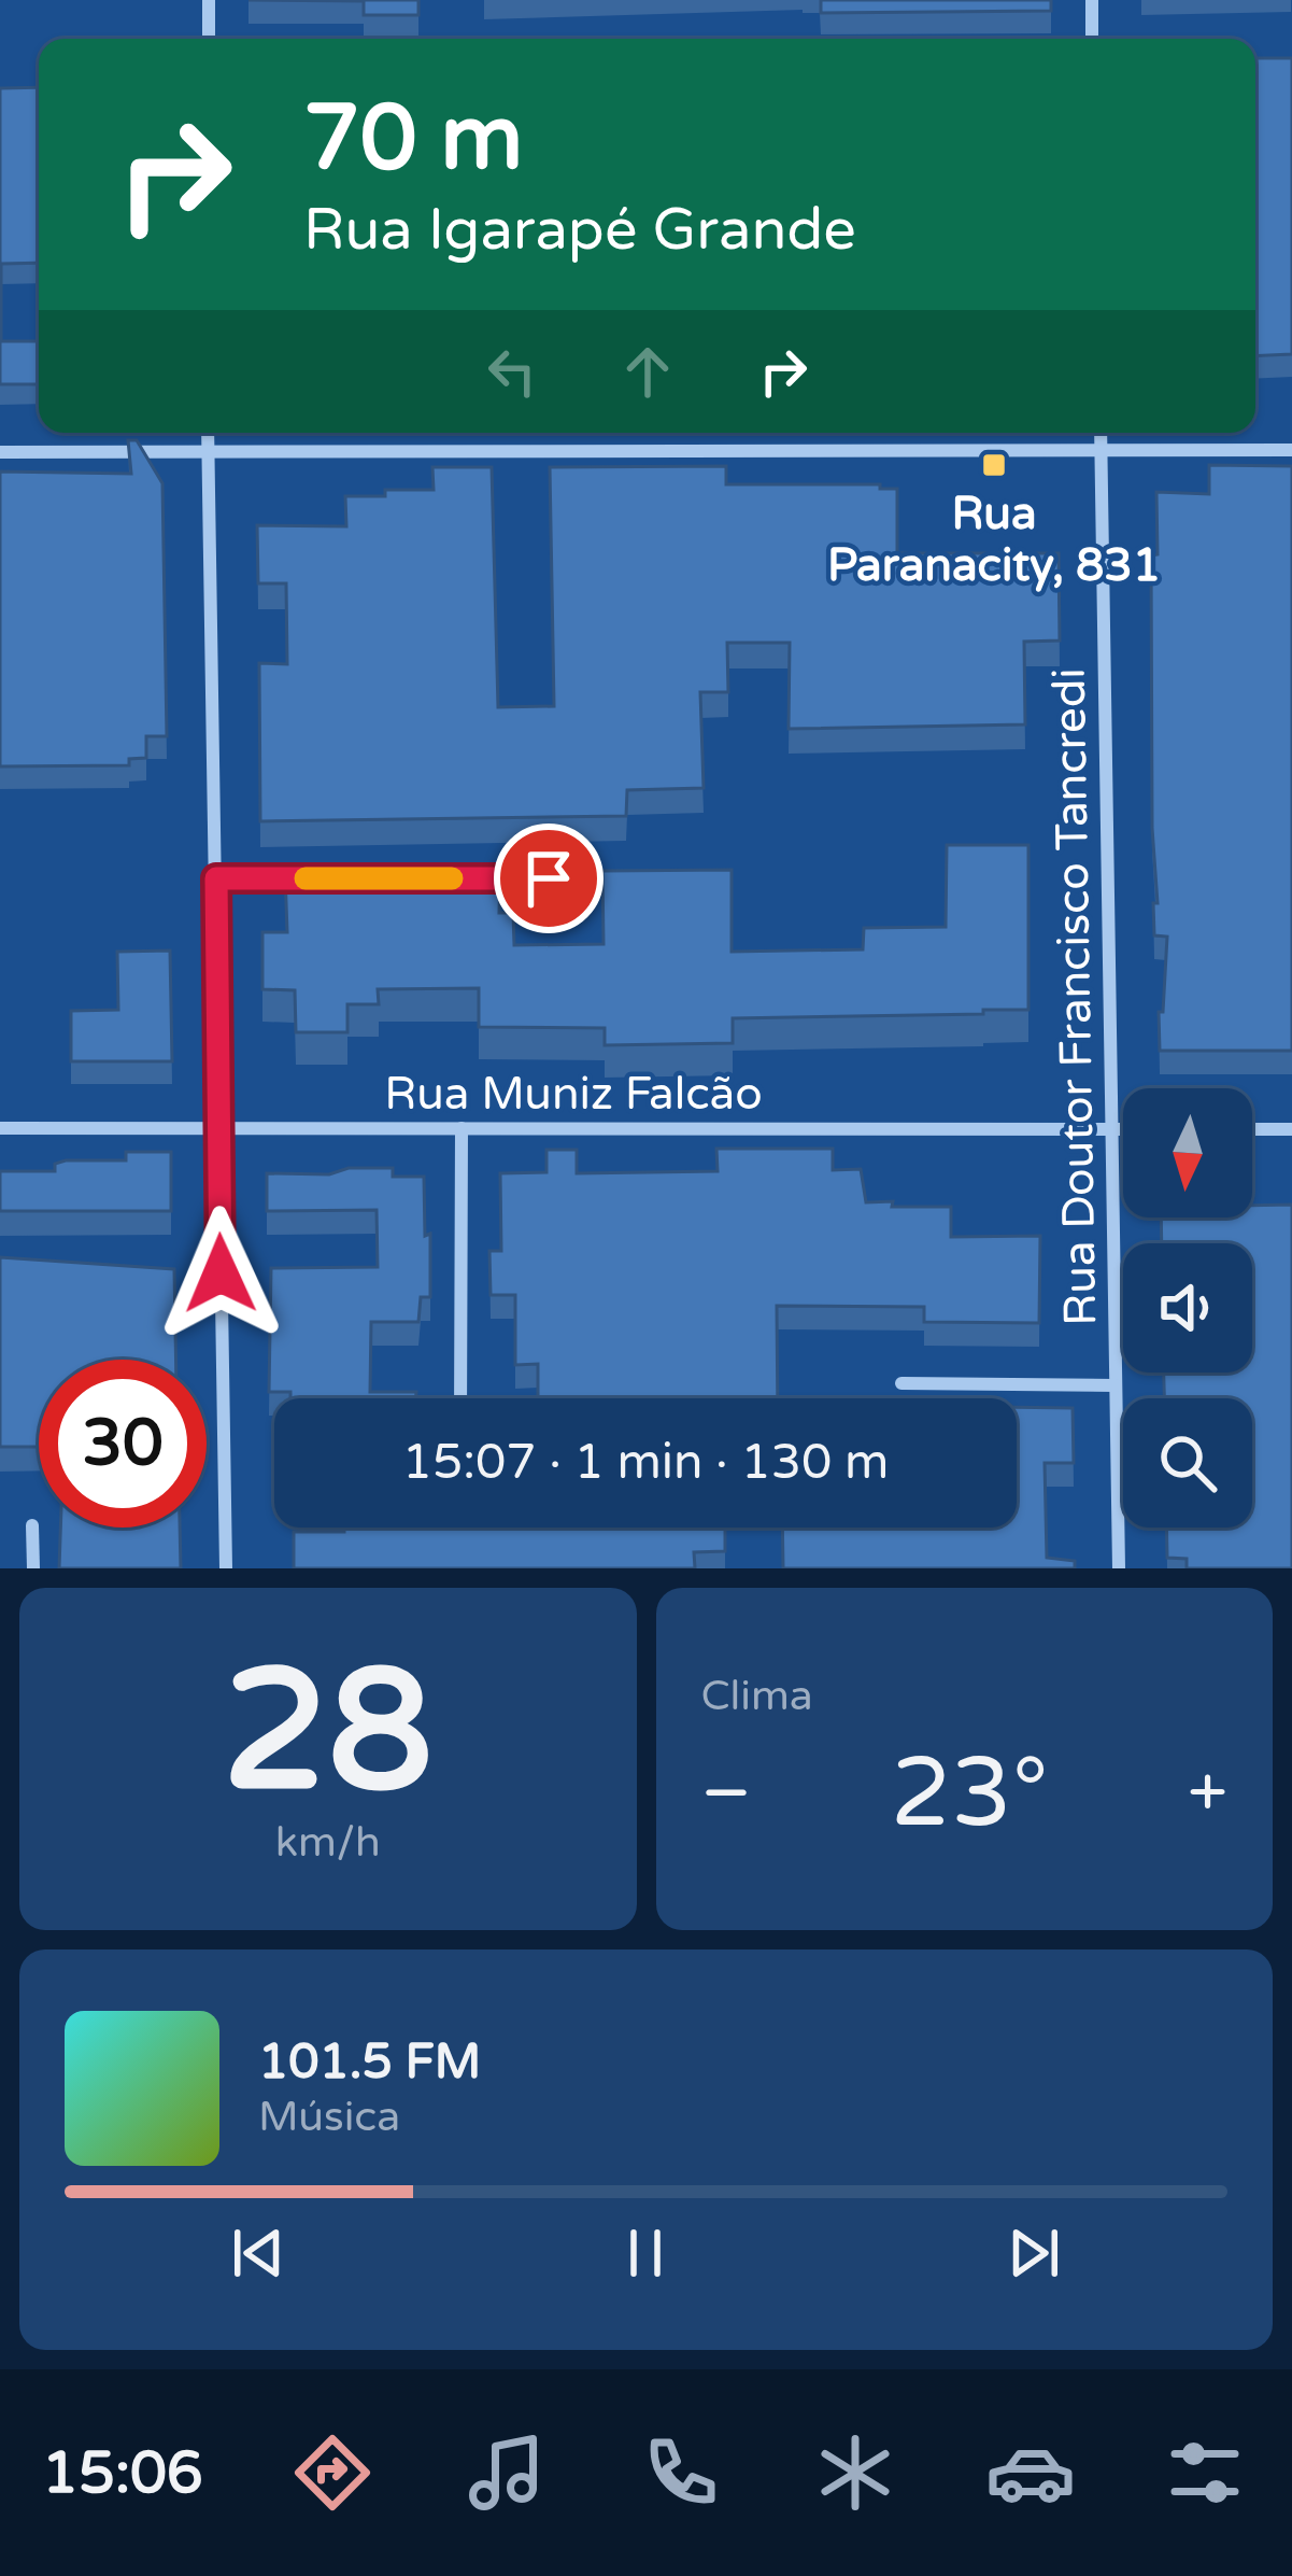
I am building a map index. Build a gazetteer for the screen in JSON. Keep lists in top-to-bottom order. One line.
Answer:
{"streets":{"street":["Rua Doutor Francisco Tancredi","Rua Muniz Falcão"]},"crossings":[["Rua Doutor Francisco Tancredi","Rua Muniz Falcão"]],"places":{"transit":["Rua Paranacity, 831"]},"north":"bottom","page":{"turn":["70 m","Rua Igarapé Grande"],"limit":"30","trip":"15:07 · 1 min · 130 m","tile":[["28","km/h"],"Clima"],"heat":["−","23°","+"],"song":["101.5 FM","Música"],"tabs":"15:06"}}
